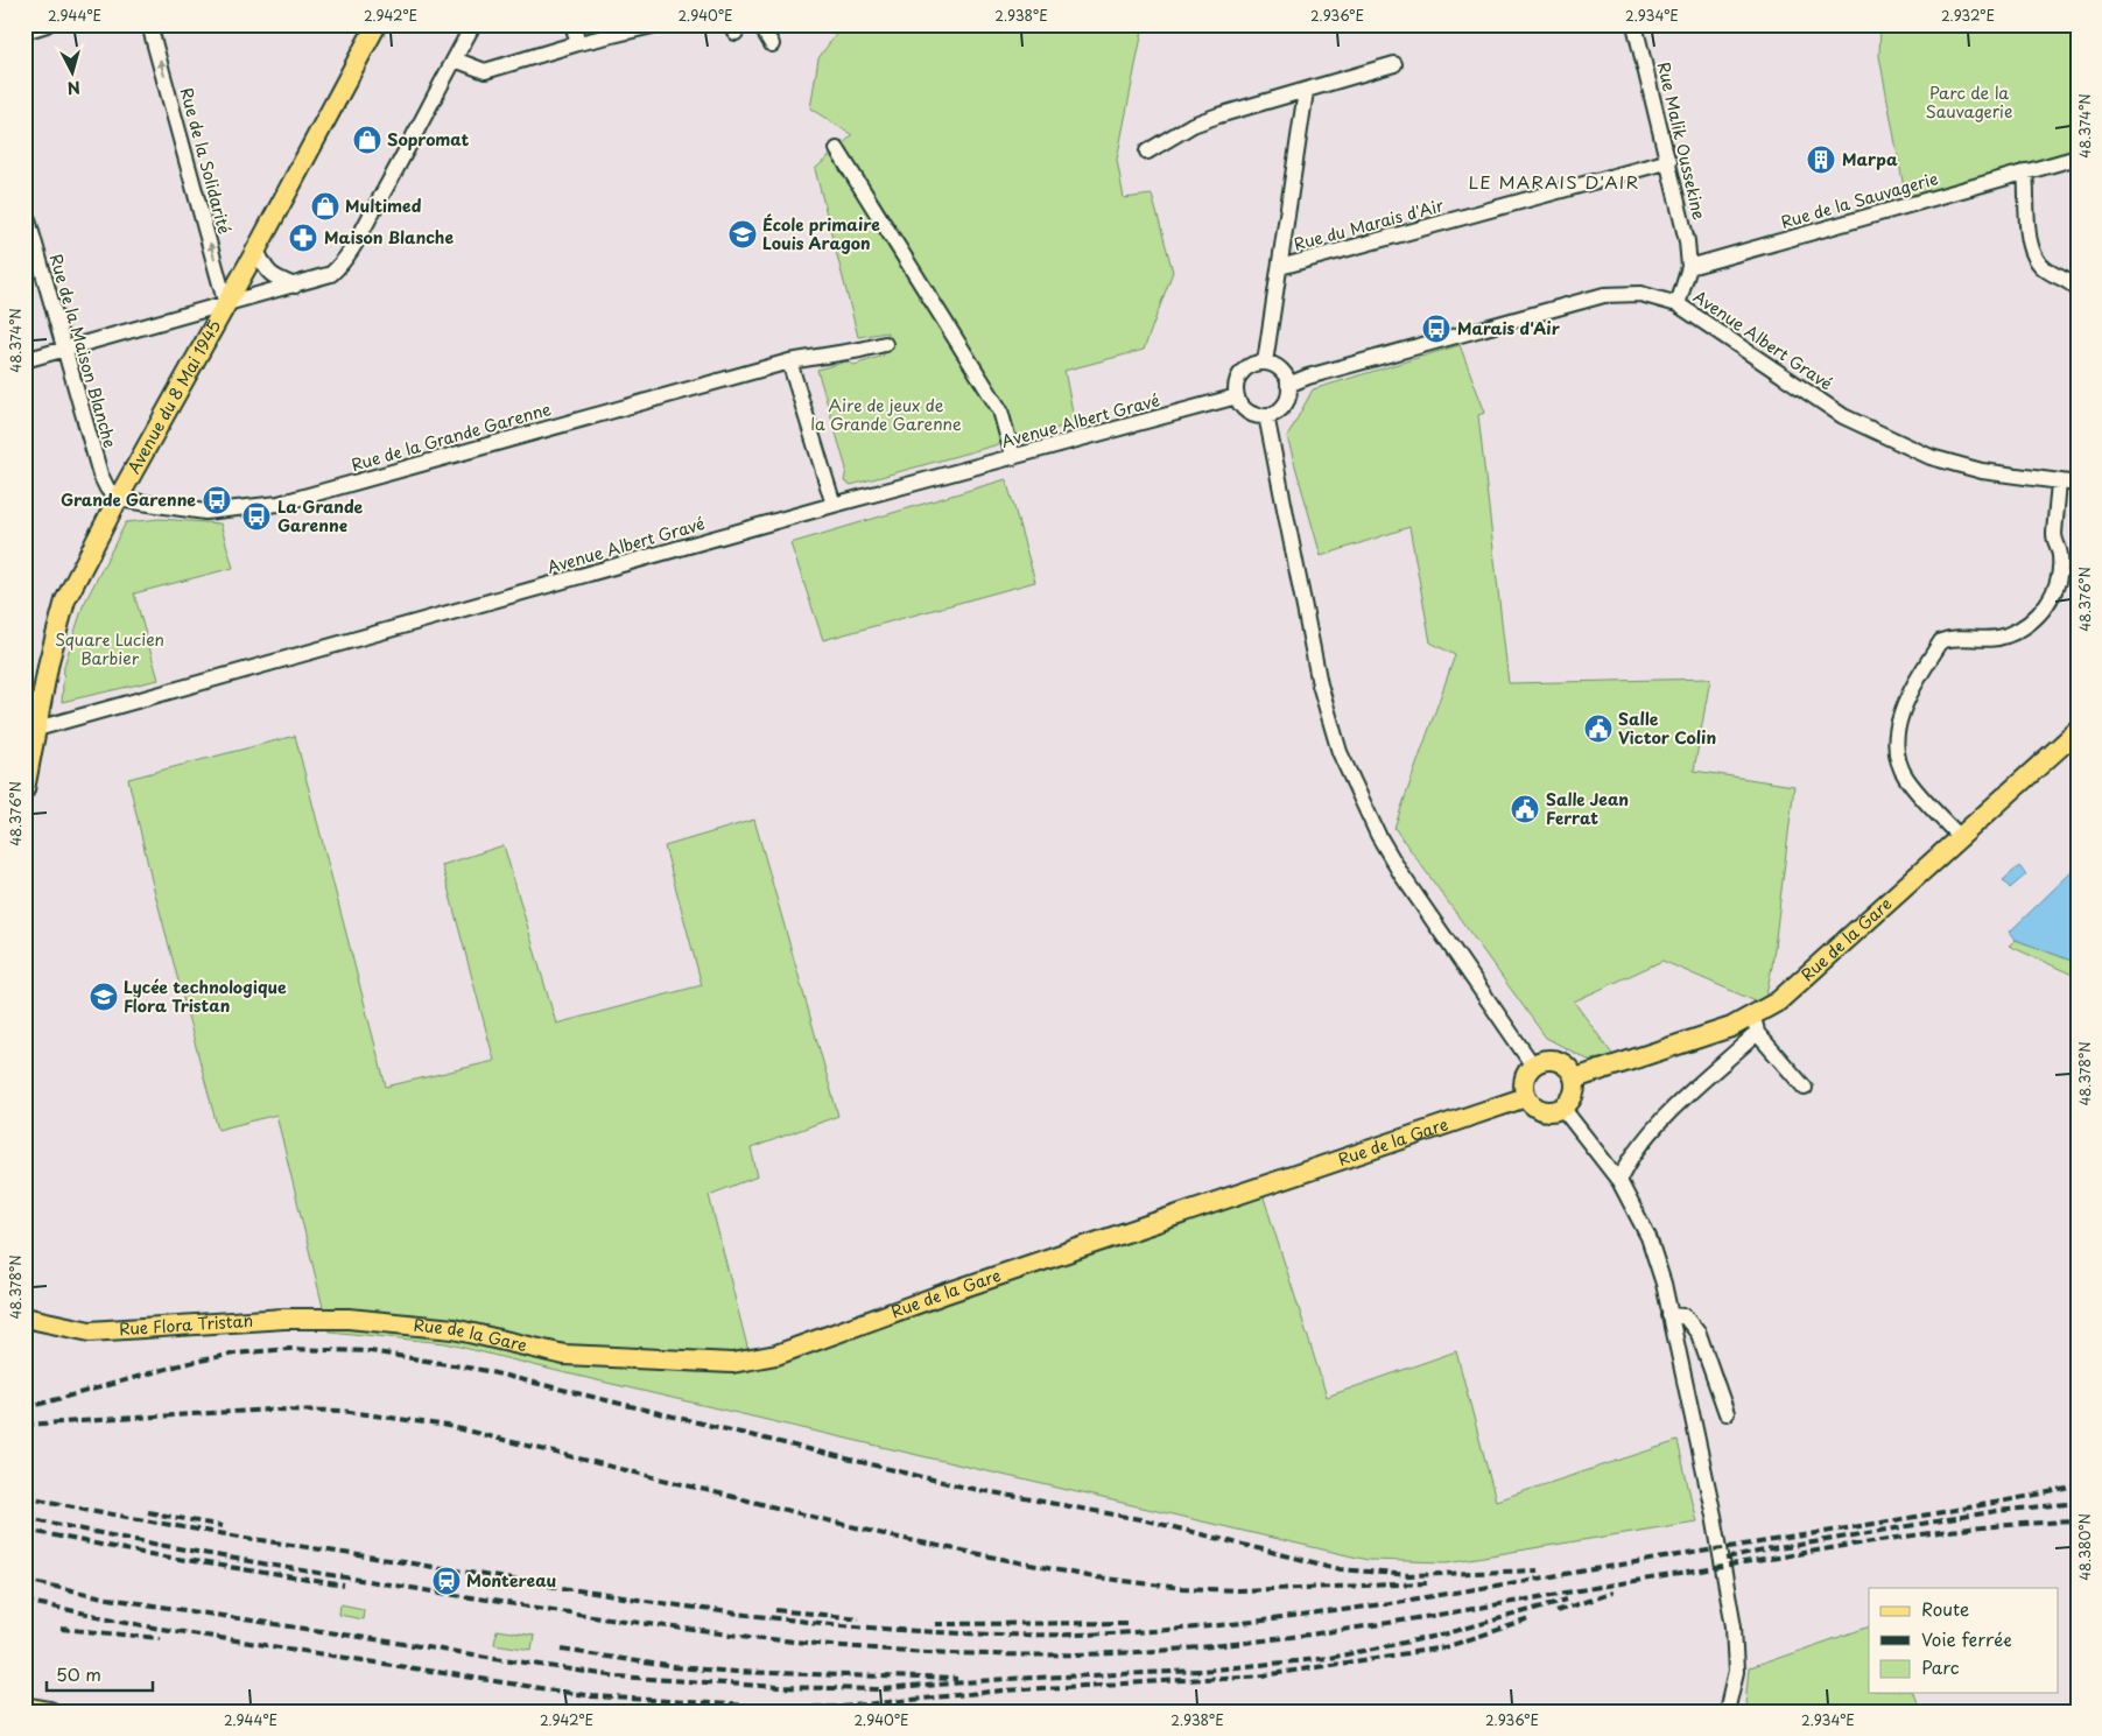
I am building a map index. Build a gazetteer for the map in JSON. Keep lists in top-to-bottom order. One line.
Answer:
{"streets":{"main road":["Avenue du 8 Mai 1945","Rue de la Gare","Rue Flora Tristan"],"street":["Rue Malik Oussekine","Rue de la Solidarité","Rue de la Sauvagerie","Rue du Marais d'Air","Avenue Albert Gravé","Rue de la Maison Blanche","Rue de la Grande Garenne"]},"crossings":[["Rue Malik Oussekine","Rue de la Sauvagerie"],["Rue Malik Oussekine","Rue du Marais d'Air"],["Rue de la Solidarité","Avenue du 8 Mai 1945"],["Avenue Albert Gravé","Avenue du 8 Mai 1945"],["Rue de la Maison Blanche","Avenue du 8 Mai 1945"],["Rue de la Maison Blanche","Rue de la Grande Garenne"],["Avenue du 8 Mai 1945","Rue de la Grande Garenne"],["Rue de la Gare","Rue Flora Tristan"]],"one_way":["Rue de la Solidarité"],"districts":["LE MARAIS D'AIR"],"parks":["Parc de la Sauvagerie","Aire de jeux de la Grande Garenne","Square Lucien Barbier"],"places":{"shop":["Sopromat","Multimed"],"building":["Marpa"],"school or university":["École primaire Louis Aragon","Lycée technologique Flora Tristan"],"pharmacy":["Maison Blanche"],"bus stop":["Marais d'Air","Grande Garenne","La Grande Garenne"],"public building":["Salle Victor Colin","Salle Jean Ferrat"],"station":["Montereau"]},"legend":["Route","Voie ferrée","Parc"],"scale_bar":"50 m","north":"bottom","coordinates":["2.944°E","2.942°E","2.940°E","2.938°E","2.936°E","2.934°E","2.932°E","48.374°N","48.376°N","48.378°N","48.380°N"]}
